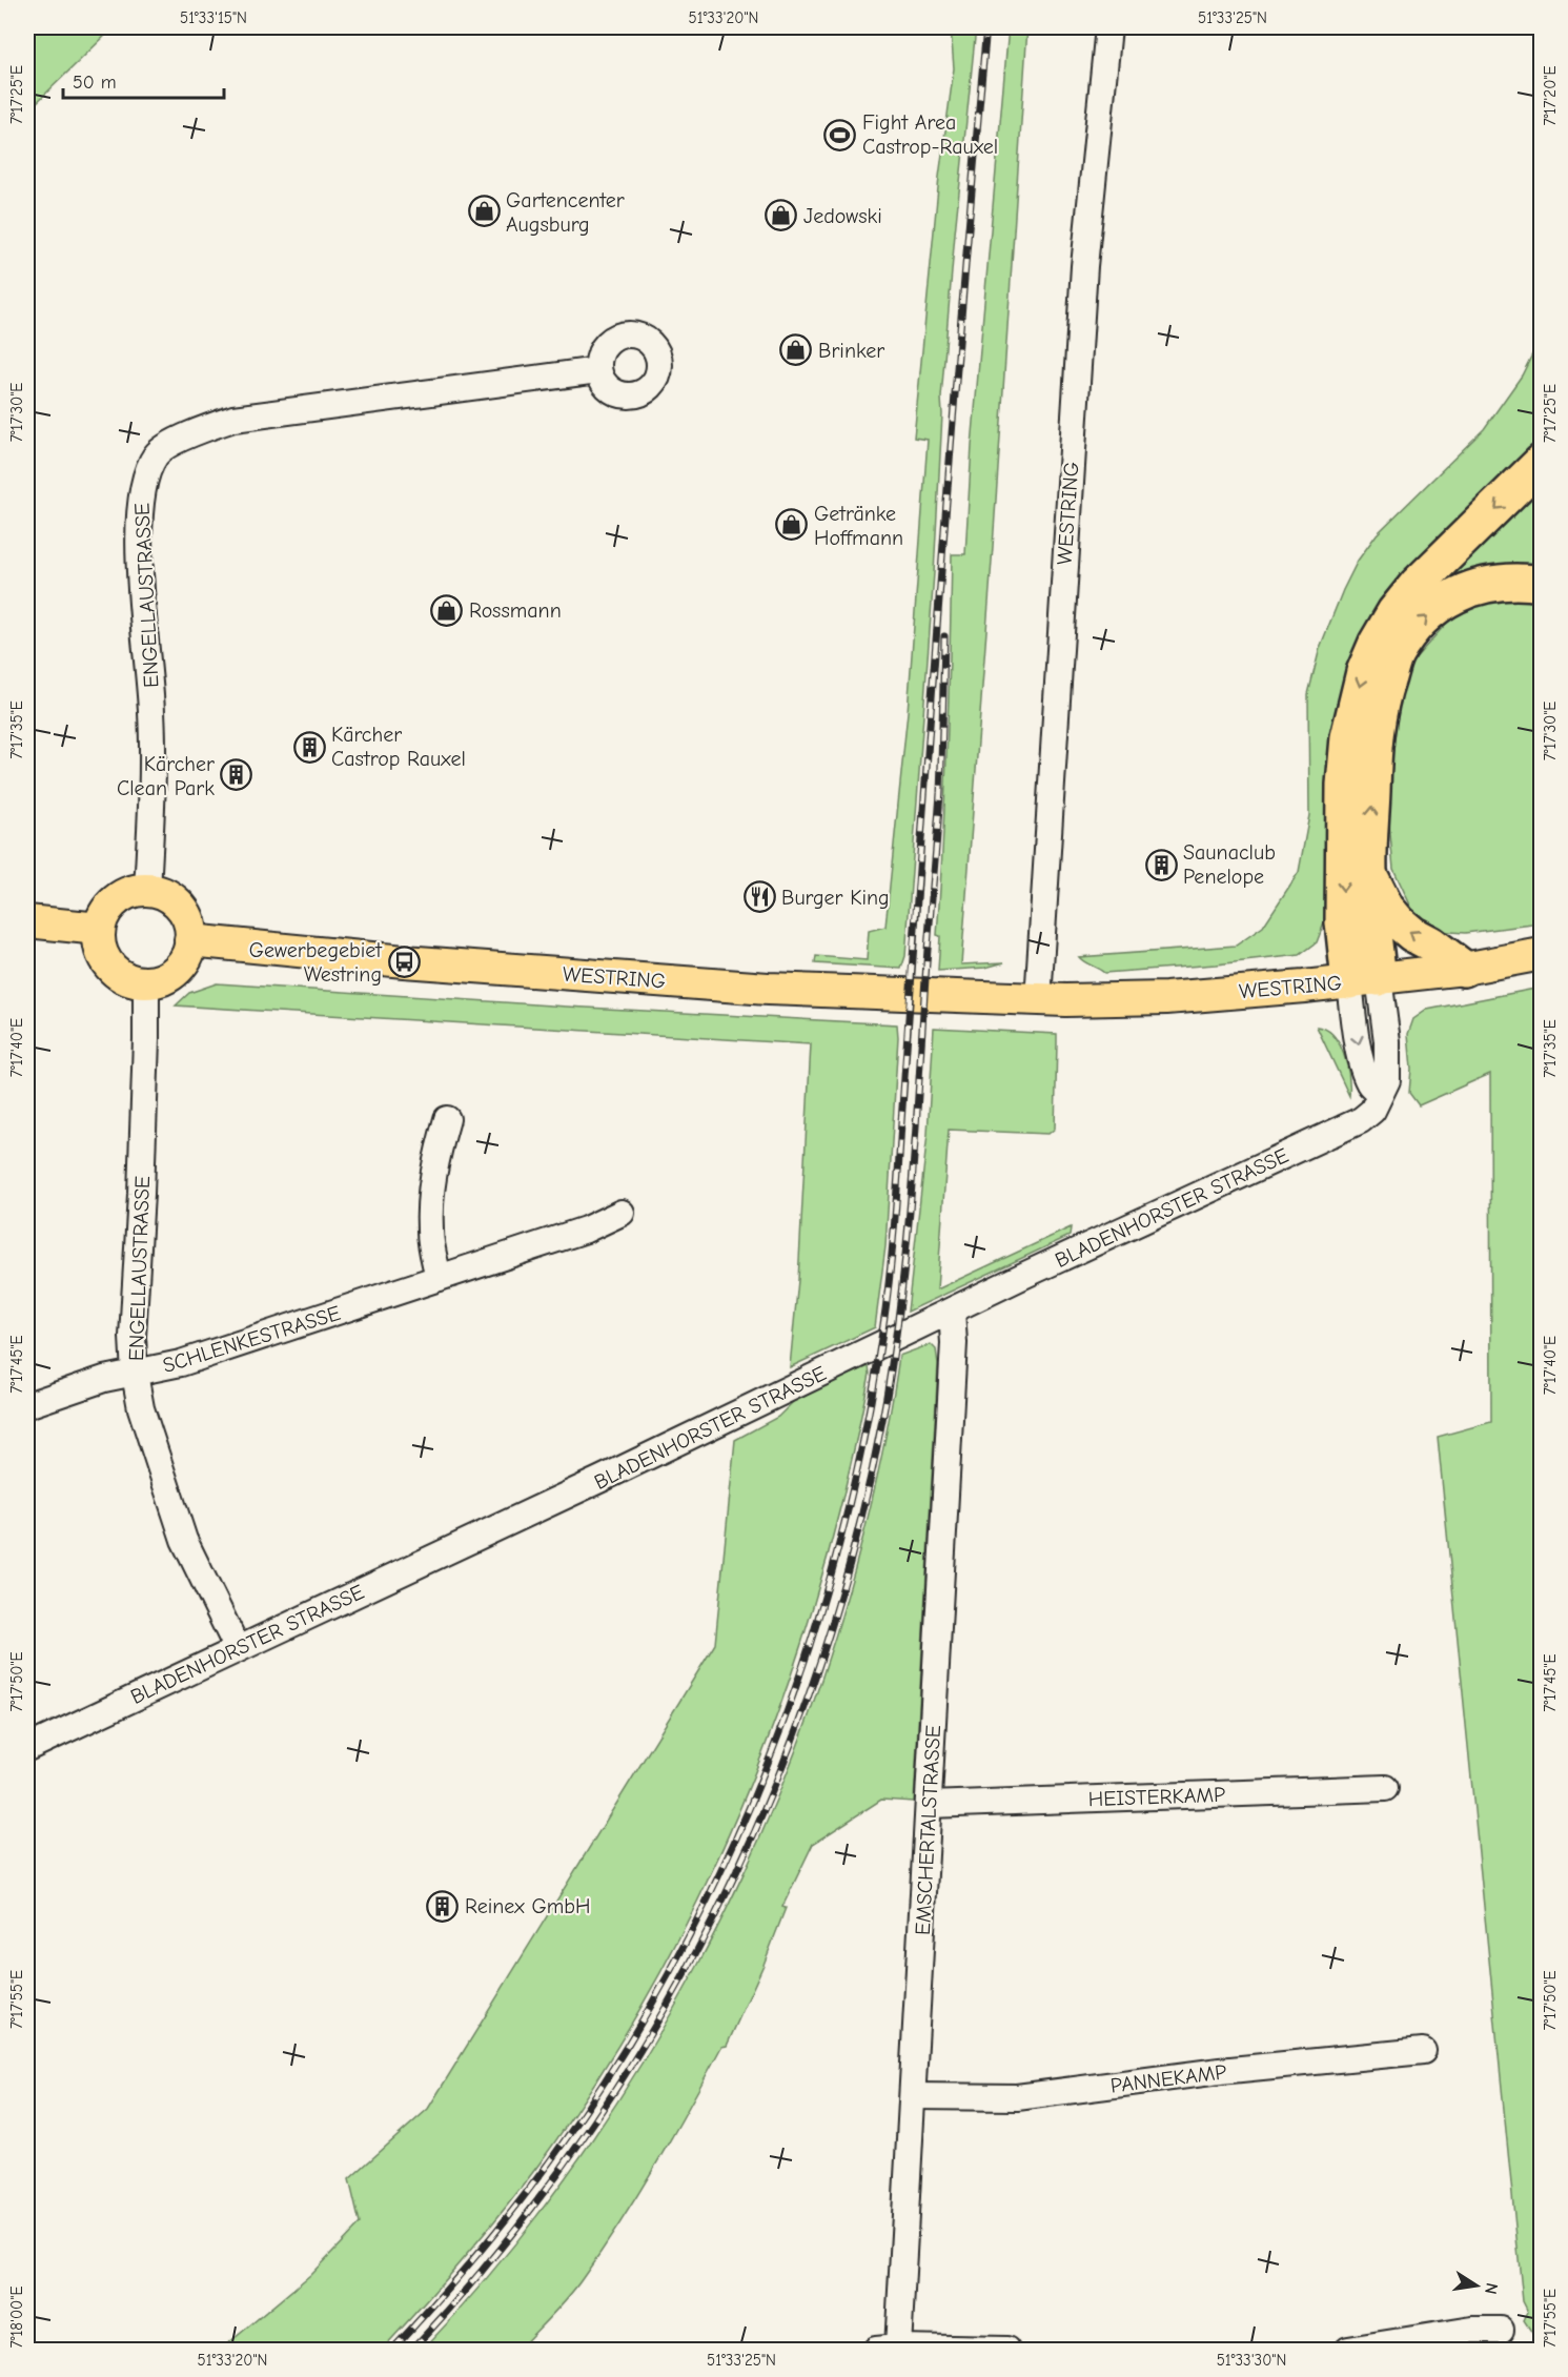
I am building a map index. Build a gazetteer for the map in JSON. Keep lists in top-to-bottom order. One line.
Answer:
{"streets":{"main road":["WESTRING"],"street":["ENGELLAUSTRASSE","BLADENHORSTER STRASSE","SCHLENKESTRASSE","HEISTERKAMP","EMSCHERTALSTRASSE","PANNEKAMP"]},"crossings":[["WESTRING","ENGELLAUSTRASSE"],["WESTRING","BLADENHORSTER STRASSE"],["ENGELLAUSTRASSE","BLADENHORSTER STRASSE"],["ENGELLAUSTRASSE","SCHLENKESTRASSE"],["BLADENHORSTER STRASSE","EMSCHERTALSTRASSE"],["HEISTERKAMP","EMSCHERTALSTRASSE"],["EMSCHERTALSTRASSE","PANNEKAMP"]],"places":{"sports":["Fight Area Castrop-Rauxel"],"shop":["Gartencenter Augsburg","Jedowski","Brinker","Getränke Hoffmann","Rossmann"],"building":["Kärcher Castrop Rauxel","Kärcher Clean Park","Saunaclub Penelope","Reinex GmbH"],"restaurant":["Burger King"],"bus stop":["Gewerbegebiet Westring"]},"scale_bar":"50 m","north":"right","coordinates":["51°33'15\"N","51°33'20\"N","51°33'25\"N","7°17'25\"E","7°17'20\"E","7°17'30\"E","7°17'35\"E","7°17'40\"E","7°17'45\"E","7°17'50\"E","7°17'55\"E","7°18'00\"E","51°33'30\"N"]}
